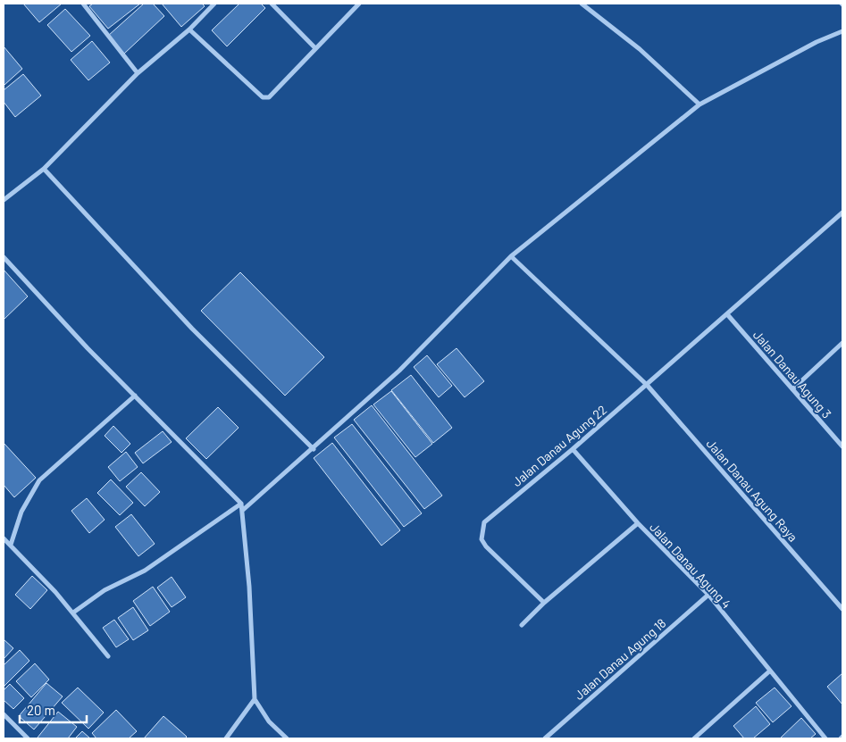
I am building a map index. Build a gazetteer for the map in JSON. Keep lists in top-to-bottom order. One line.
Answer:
{"streets":{"street":["Jalan Danau Agung 3","Jalan Danau Agung 22","Jalan Danau Agung Raya","Jalan Danau Agung 4","Jalan Danau Agung 18"]},"crossings":[["Jalan Danau Agung 3","Jalan Danau Agung 22"],["Jalan Danau Agung 22","Jalan Danau Agung Raya"],["Jalan Danau Agung 22","Jalan Danau Agung 4"],["Jalan Danau Agung 4","Jalan Danau Agung 18"]],"scale_bar":"20 m"}
